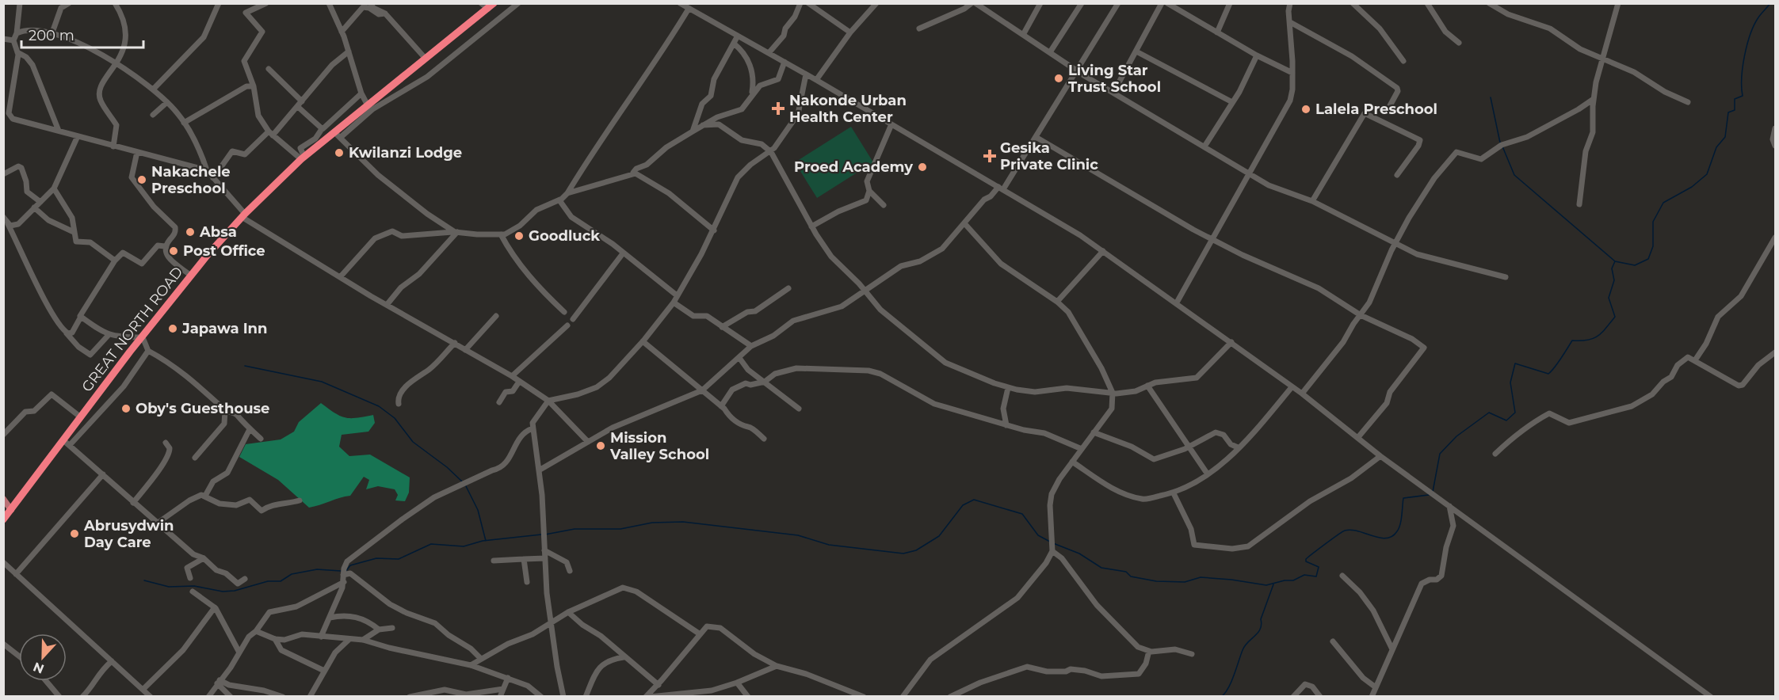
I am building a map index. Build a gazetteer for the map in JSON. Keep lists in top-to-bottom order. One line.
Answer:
{"streets":{"highway":["GREAT NORTH ROAD"]},"places":{"other":["Living Star Trust School","Lalela Preschool","Kwilanzi Lodge","Proed Academy","Nakachele Preschool","Absa","Goodluck","Post Office","Japawa Inn","Oby's Guesthouse","Mission Valley School","Abrusydwin Day Care"],"health":["Nakonde Urban Health Center","Gesika Private Clinic"]},"scale_bar":"200 m","north":"bottom"}
